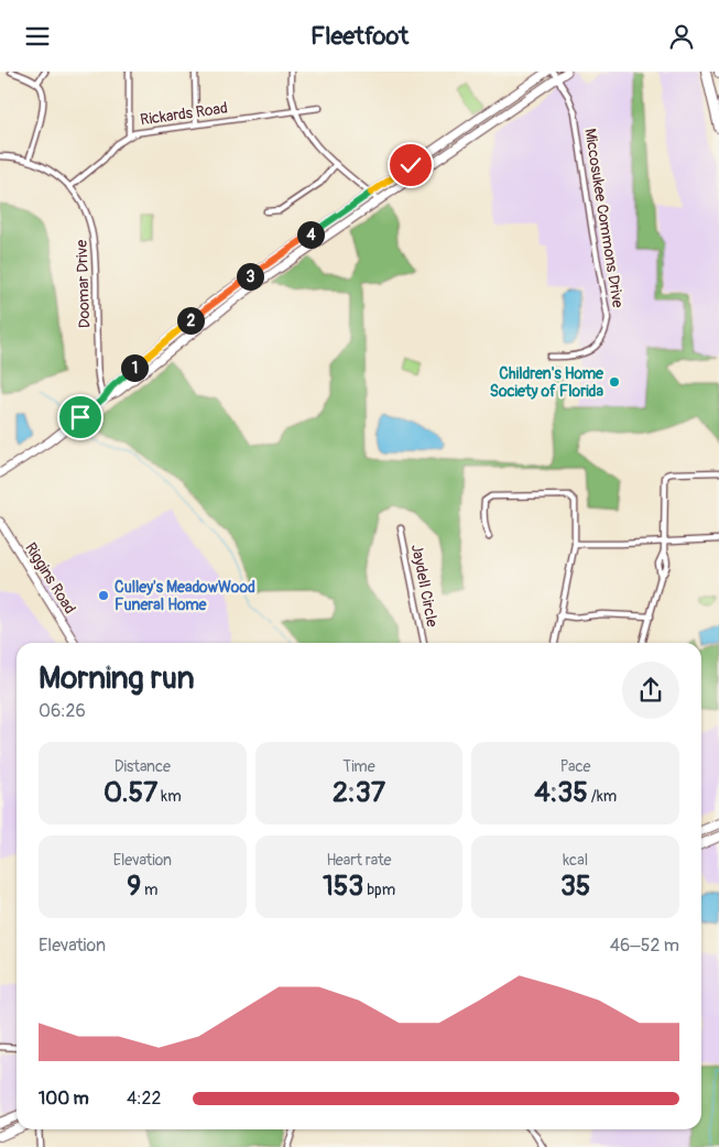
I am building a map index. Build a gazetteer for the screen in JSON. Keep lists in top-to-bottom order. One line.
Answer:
{"streets":{"street":["Rickards Road","Miccosukee Commons Drive","Doomar Drive","Riggins Road","Jaydell Circle"]},"crossings":[["Rickards Road","Doomar Drive"]],"places":["Children's Home Society of Florida","Culley's MeadowWood Funeral Home"],"page":{"header":"Fleetfoot","pins":["4","3","2","1"],"heading":["Morning run","06:26"],"stats":[["Distance","0.57 km"],["Time","2:37"],["Pace","4:35 /km"],["Elevation","9 m"],["Heart rate","153 bpm"],["kcal","35"]],"chart":["Elevation","46–52 m"],"list":[{"name":"100 m","note":"4:22"}]}}
